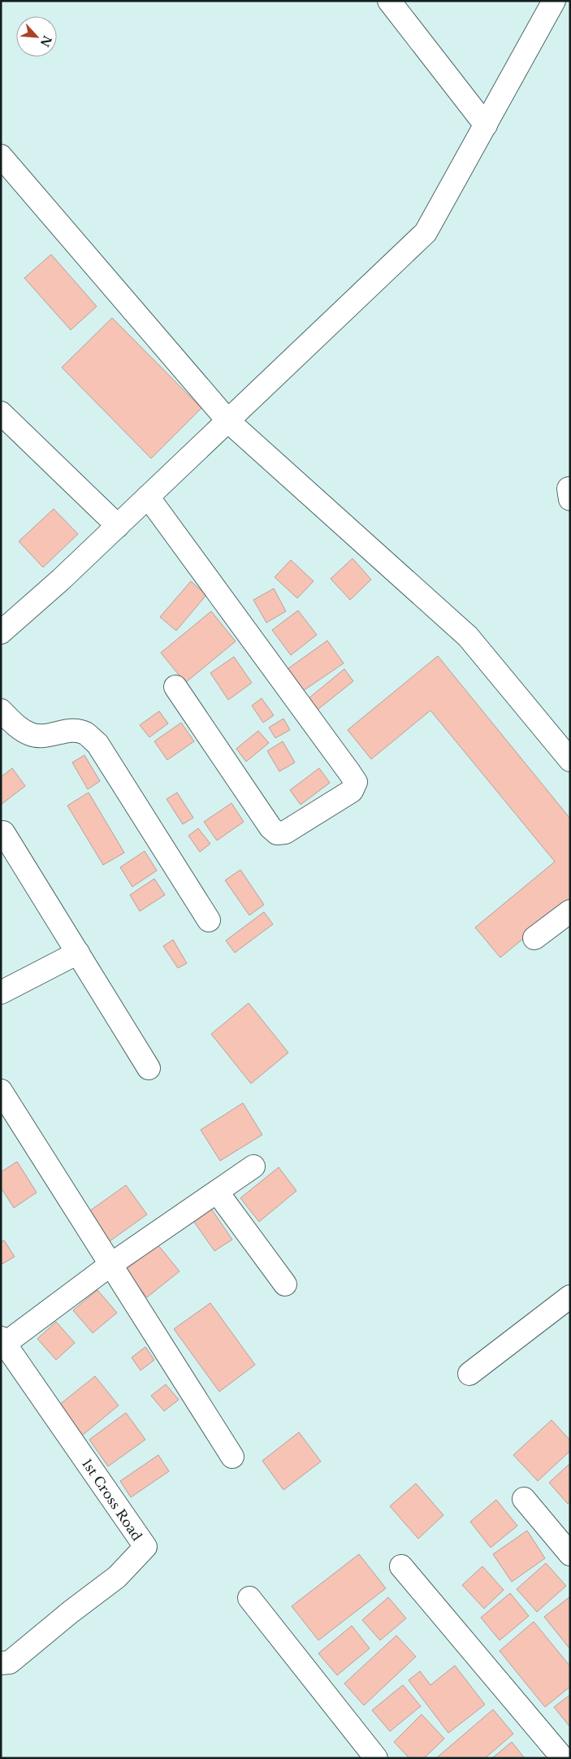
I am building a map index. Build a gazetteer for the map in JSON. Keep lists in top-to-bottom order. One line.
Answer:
{"streets":{"street":["1st Cross Road"]},"north":"bottom right"}
